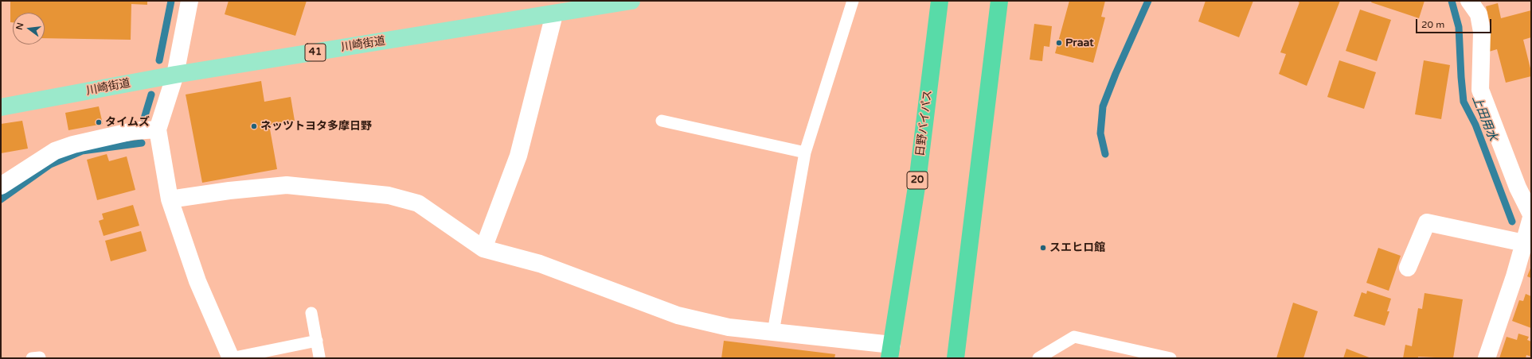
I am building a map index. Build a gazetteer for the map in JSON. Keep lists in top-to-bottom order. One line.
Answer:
{"streets":{"highway":["日野バイパス","20"],"main road":["川崎街道","41"]},"water":["上田用水"],"places":["Praat","タイムズ","ネッツトヨタ多摩日野","スエヒロ館"],"scale_bar":"20 m","north":"left"}
